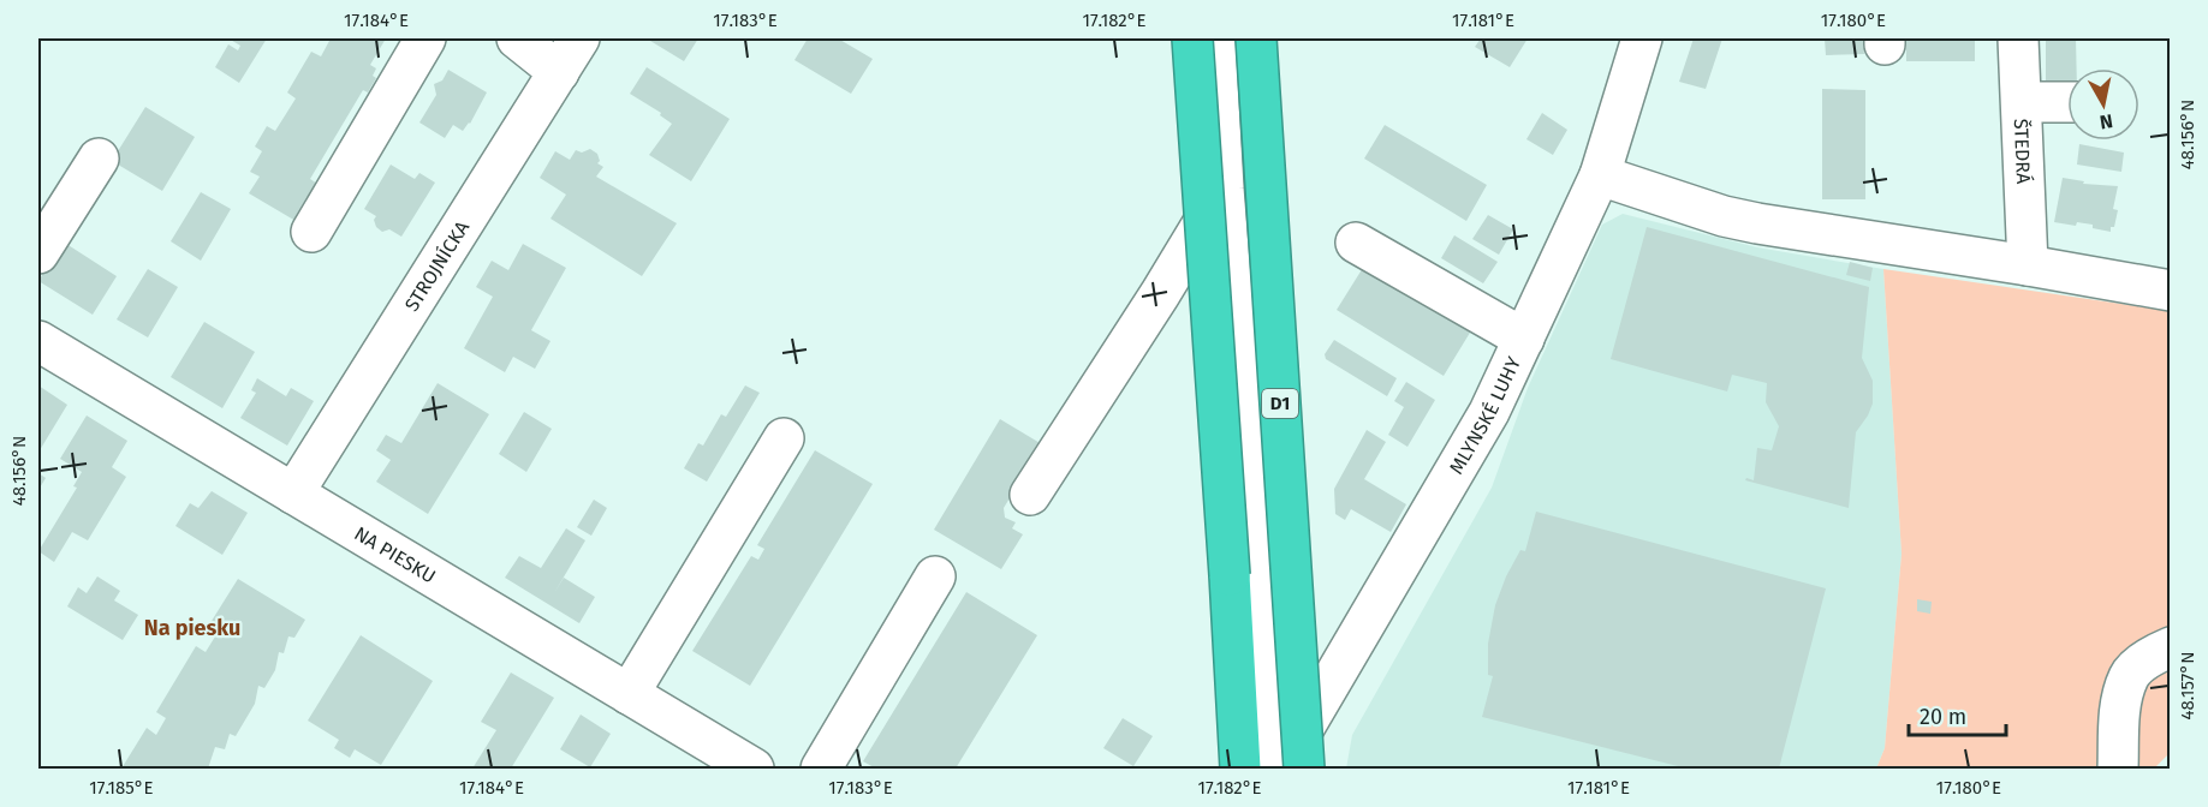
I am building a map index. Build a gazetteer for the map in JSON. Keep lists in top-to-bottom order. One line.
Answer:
{"streets":{"highway":["D1"],"street":["ŠTEDRÁ","STROJNÍCKA","MLYNSKÉ LUHY","NA PIESKU"]},"crossings":[["STROJNÍCKA","NA PIESKU"]],"districts":["Na piesku"],"scale_bar":"20 m","north":"bottom","coordinates":["17.184°E","17.183°E","17.182°E","17.181°E","17.180°E","48.156°N","48.157°N","17.185°E"]}
